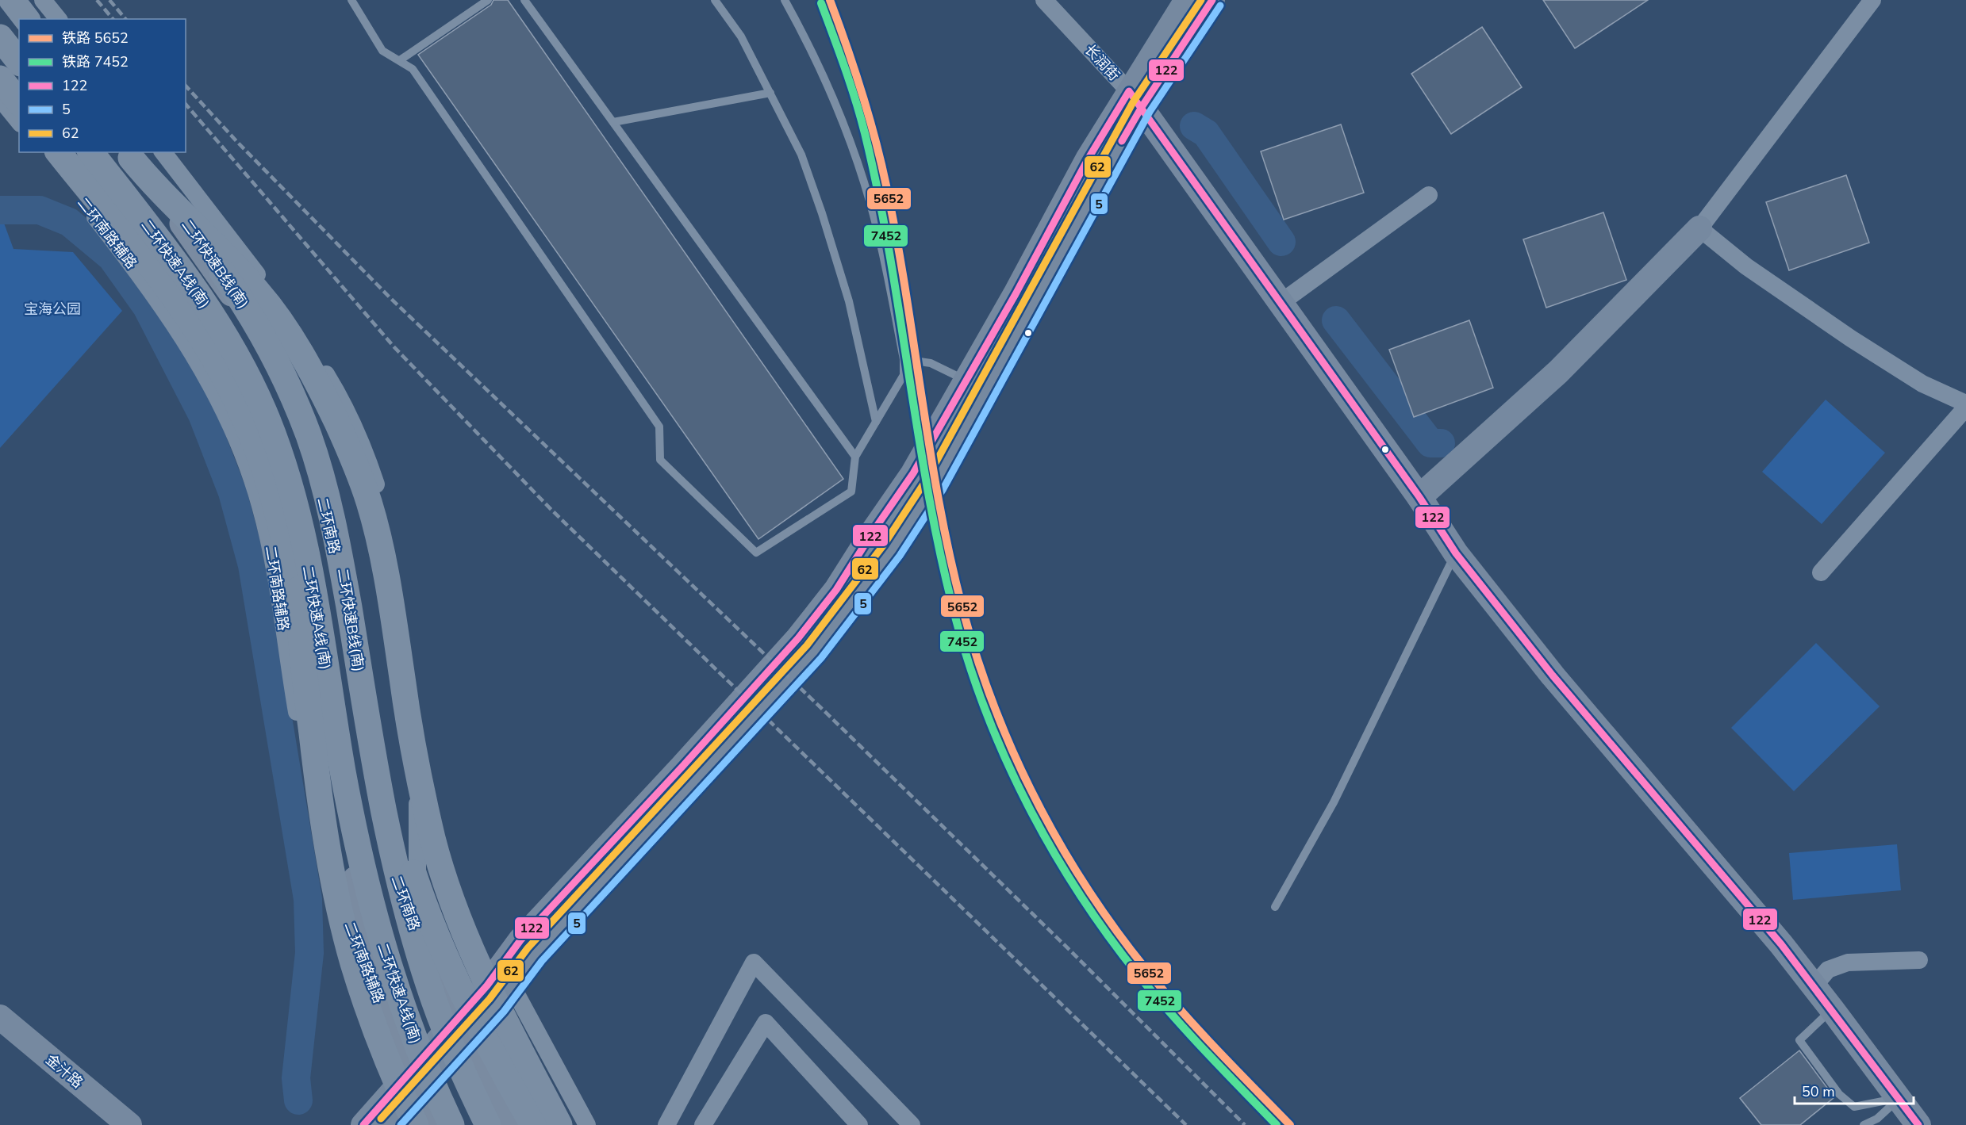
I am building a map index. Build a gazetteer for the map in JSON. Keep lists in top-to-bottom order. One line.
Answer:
{"streets":{"highway":["二环快速A线(南)","二环快速B线(南)"],"main road":["长润街","二环南路","金汁路"],"street":["二环南路辅路"]},"crossings":[["二环南路辅路","二环南路"],["二环快速B线(南)","二环南路"]],"parks":["宝海公园"],"lines":["rail line 5652","transit line 122","transit line 62","rail line 7452","transit line 5"],"legend":["铁路 5652","铁路 7452","122","5","62"],"scale_bar":"50 m"}
